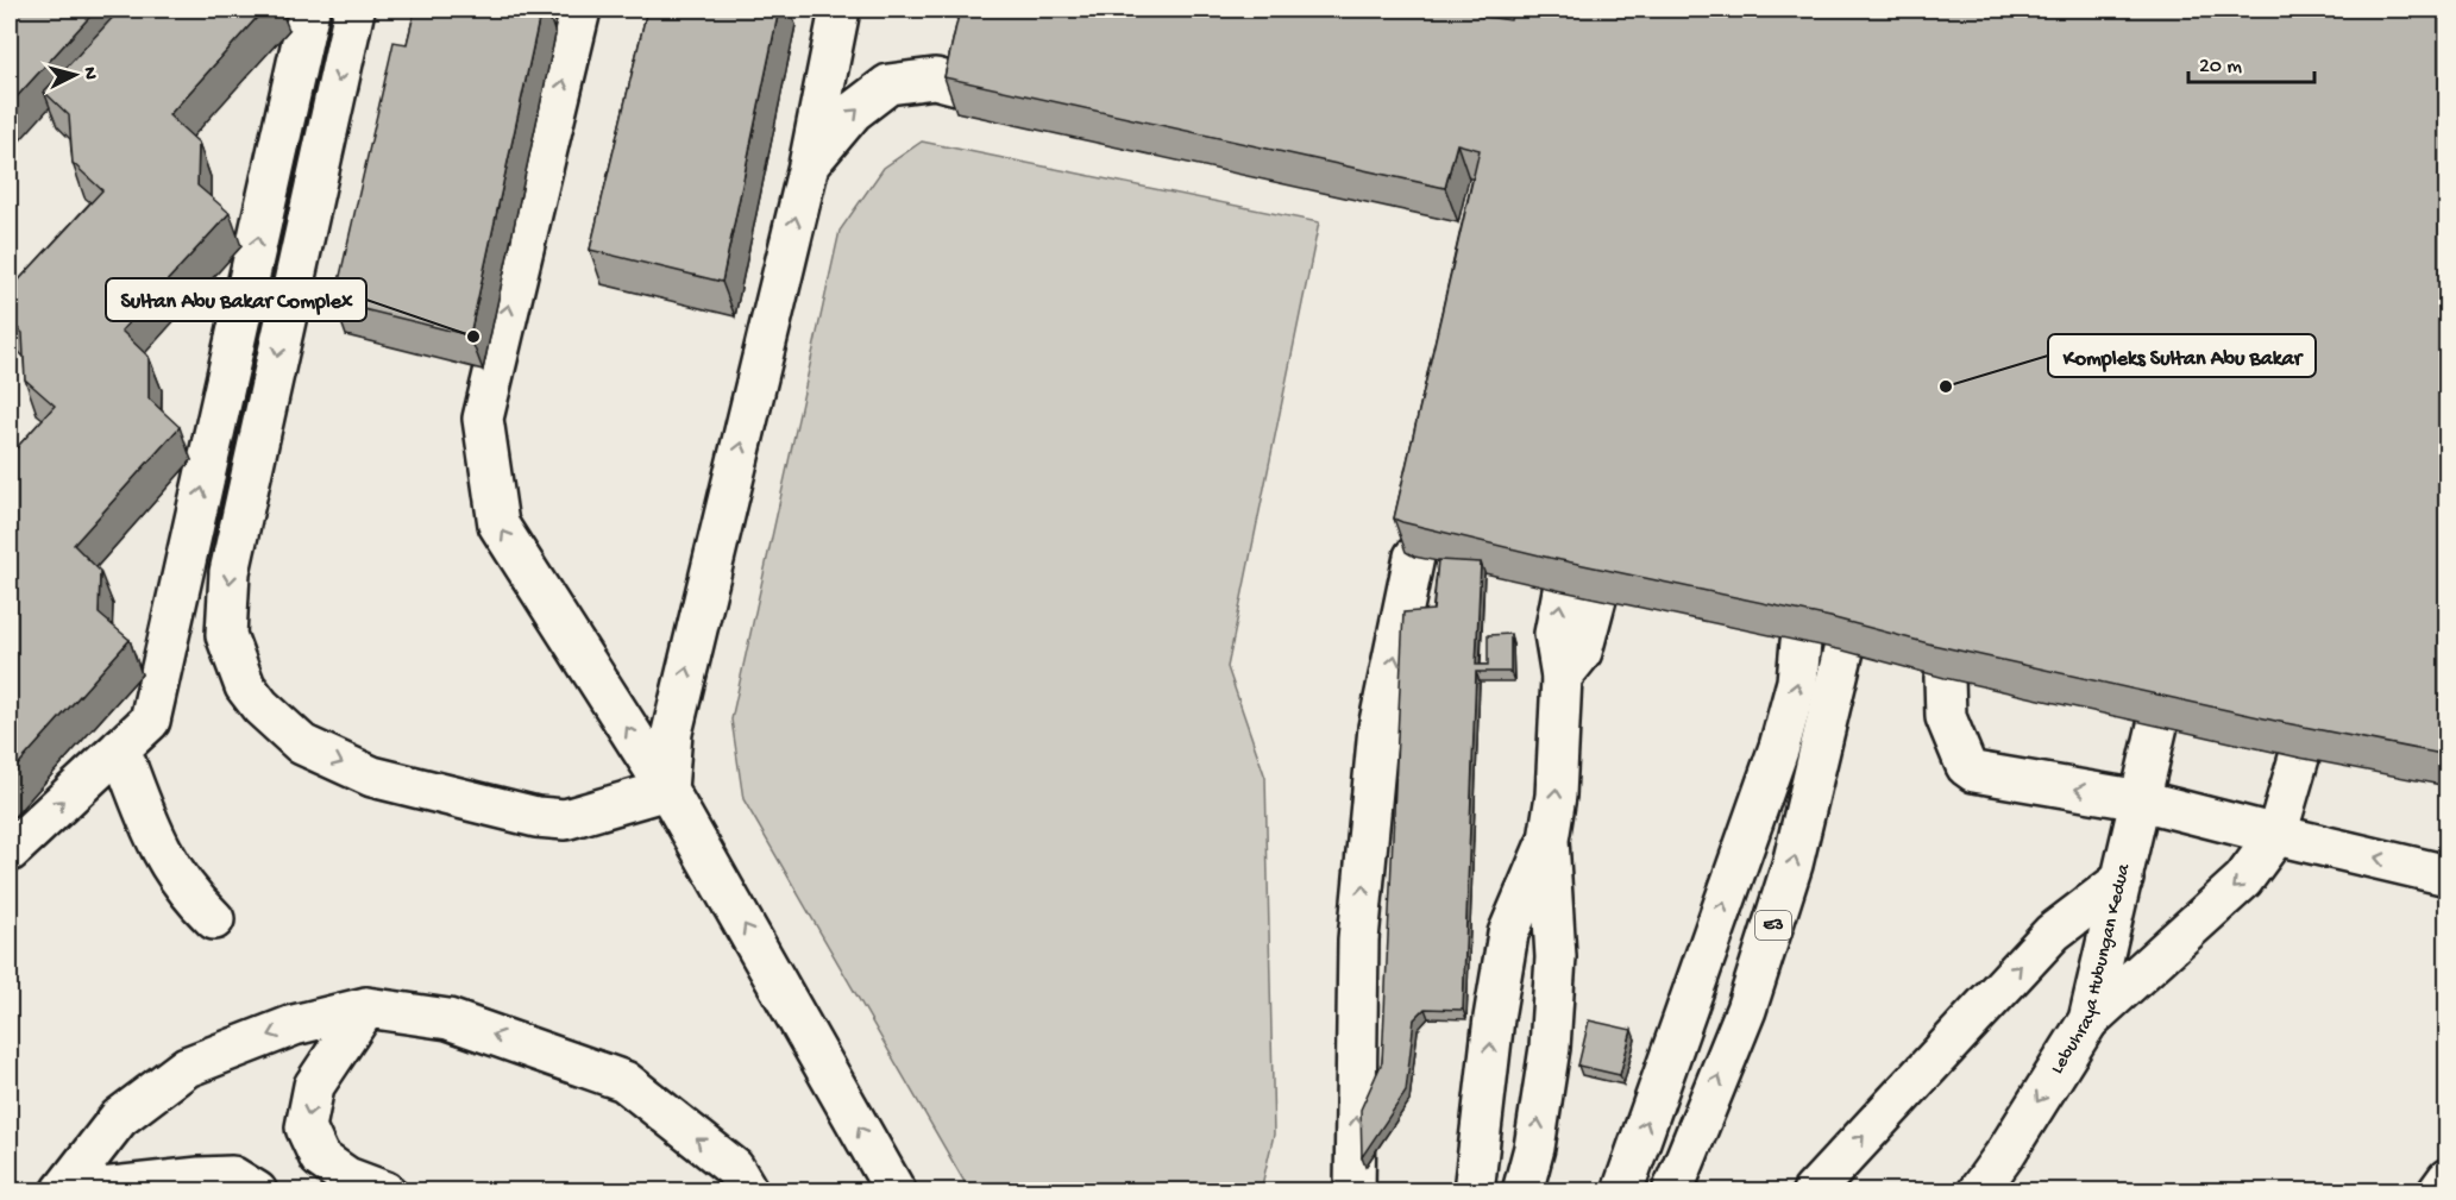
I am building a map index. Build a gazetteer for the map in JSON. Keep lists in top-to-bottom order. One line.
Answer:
{"streets":{"main road":["E3","Lebuhraya Hubungan Kedua"]},"places":["Sultan Abu Bakar Complex","Kompleks Sultan Abu Bakar"],"scale_bar":"20 m","north":"right"}
